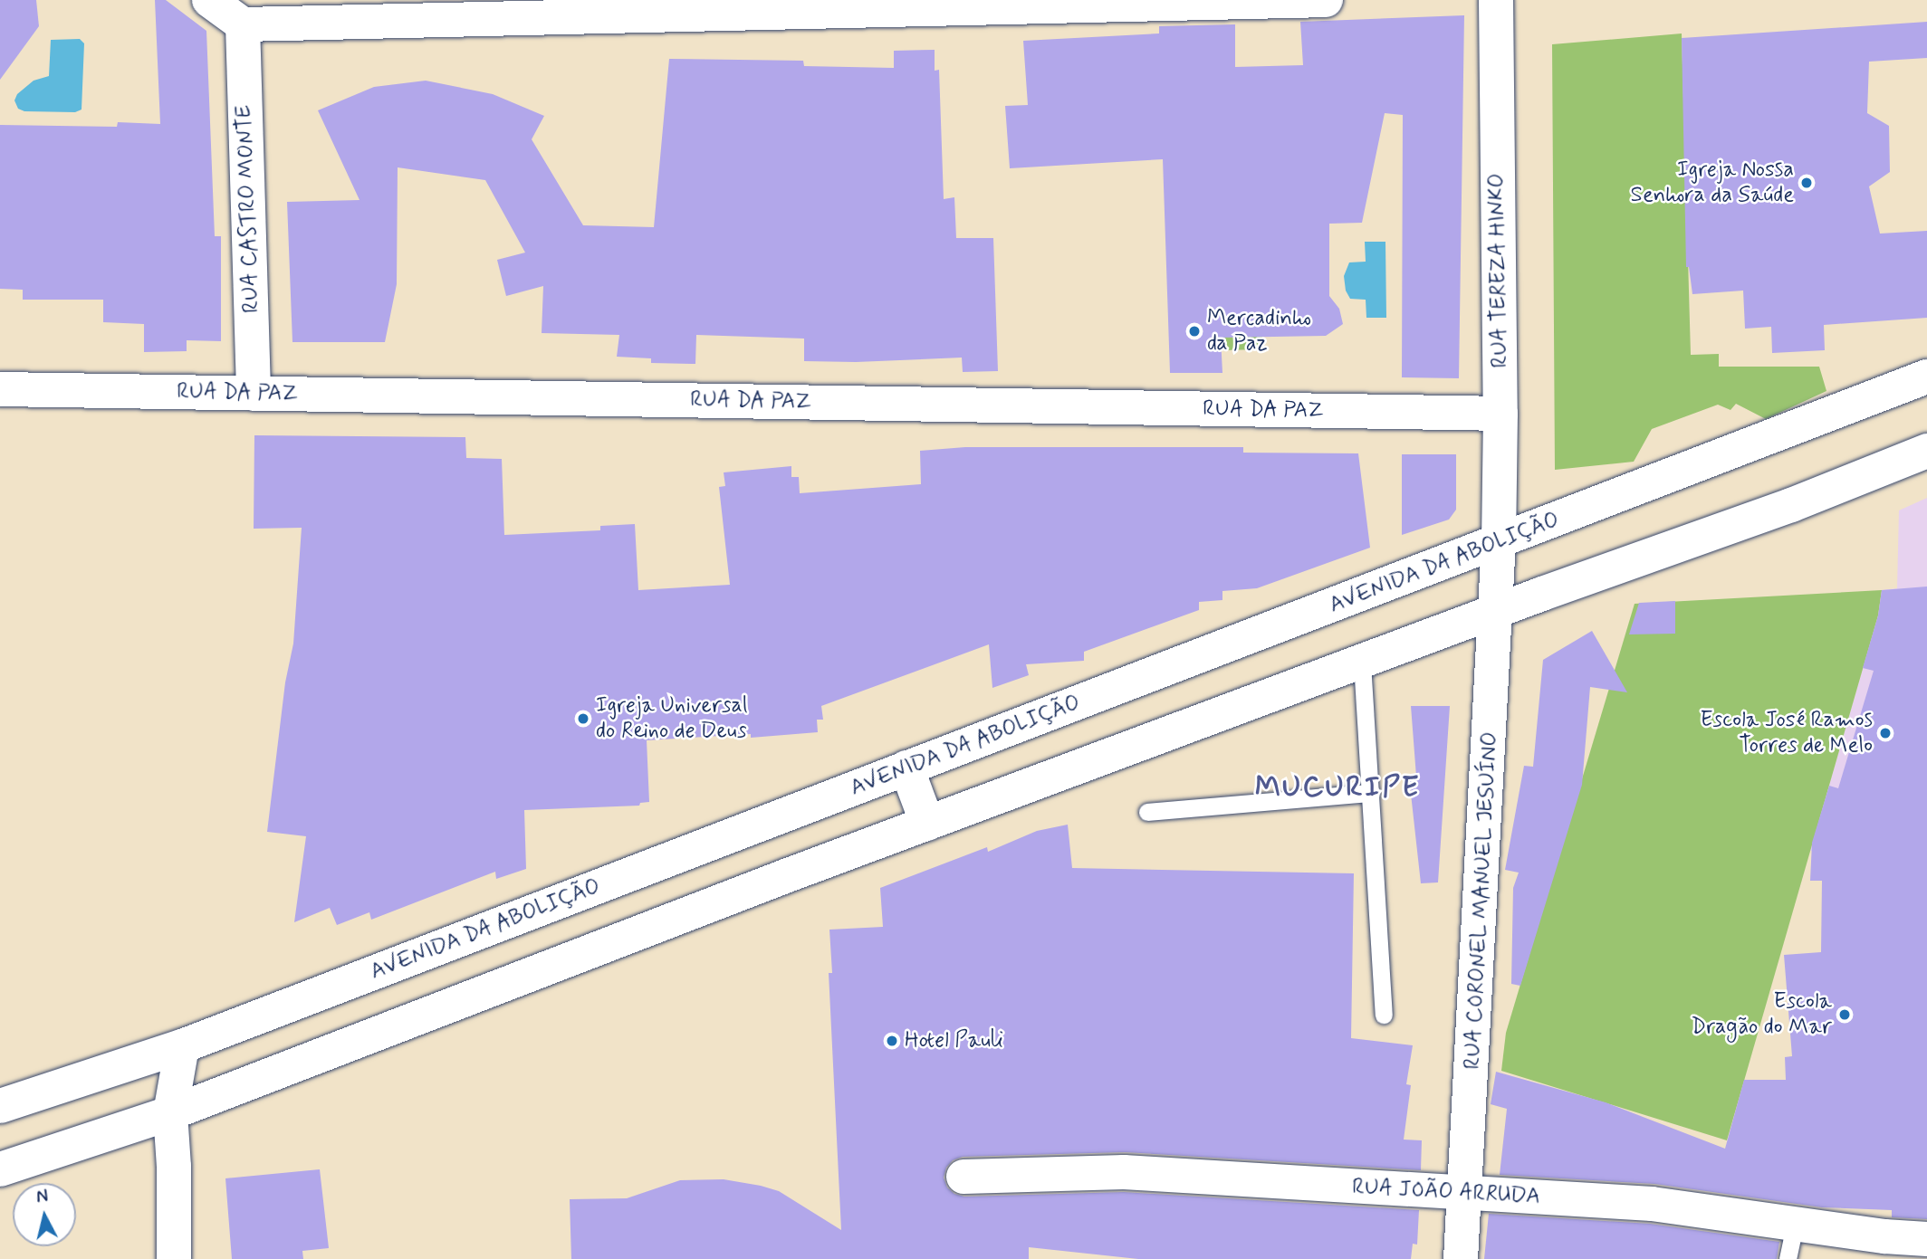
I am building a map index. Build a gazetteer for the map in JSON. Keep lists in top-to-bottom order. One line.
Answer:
{"streets":{"street":["RUA CASTRO MONTE","RUA TEREZA HINKO","RUA DA PAZ","AVENIDA DA ABOLIÇÃO","RUA CORONEL MANUEL JESUÍNO","RUA JOÃO ARRUDA"]},"crossings":[["RUA CASTRO MONTE","RUA DA PAZ"],["RUA TEREZA HINKO","RUA DA PAZ"],["RUA TEREZA HINKO","AVENIDA DA ABOLIÇÃO"],["RUA TEREZA HINKO","RUA CORONEL MANUEL JESUÍNO"],["AVENIDA DA ABOLIÇÃO","RUA CORONEL MANUEL JESUÍNO"],["RUA CORONEL MANUEL JESUÍNO","RUA JOÃO ARRUDA"]],"districts":["MUCURIPE"],"places":["Igreja Nossa Senhora da Saúde","Mercadinho da Paz","Igreja Universal do Reino de Deus","Escola José Ramos Torres de Melo","Escola Dragão do Mar","Hotel Pauli"],"north":"top"}
